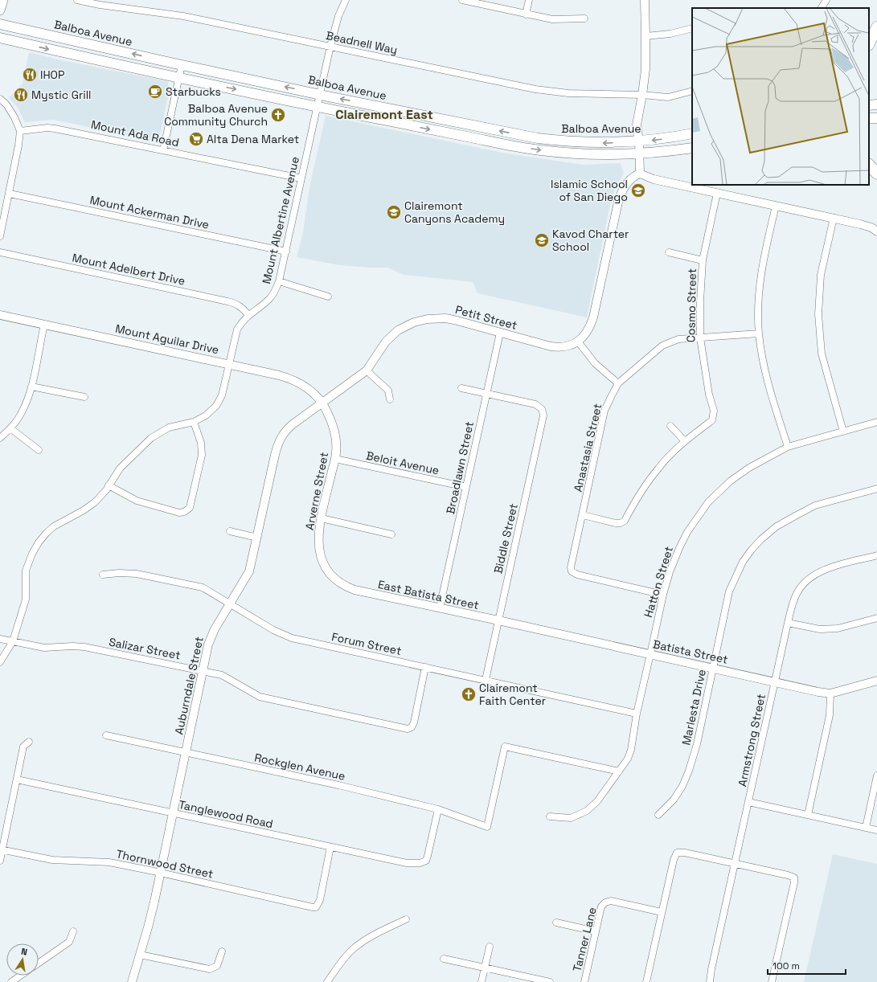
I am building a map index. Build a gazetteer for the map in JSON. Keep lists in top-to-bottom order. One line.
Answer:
{"streets":{"main road":["Balboa Avenue"],"street":["Beadnell Way","Mount Ada Road","Mount Ackerman Drive","Mount Albertine Avenue","Mount Adelbert Drive","Cosmo Street","Petit Street","Mount Aguilar Drive","Anastasia Street","Beloit Avenue","Broadlawn Street","Arverne Street","Biddle Street","Hatton Street","East Batista Street","Forum Street","Salizar Street","Batista Street","Auburndale Street","Marlesta Drive","Armstrong Street","Rockglen Avenue","Tanglewood Road","Thornwood Street","Tanner Lane"]},"crossings":[["Balboa Avenue","Mount Albertine Avenue"],["Beadnell Way","Mount Albertine Avenue"],["Mount Ada Road","Mount Albertine Avenue"],["Mount Ackerman Drive","Mount Albertine Avenue"],["Mount Albertine Avenue","Mount Adelbert Drive"],["Mount Albertine Avenue","Mount Aguilar Drive"],["Mount Albertine Avenue","Salizar Street"],["Cosmo Street","Anastasia Street"],["Petit Street","Mount Aguilar Drive"],["Petit Street","Broadlawn Street"],["Petit Street","Arverne Street"],["Petit Street","Auburndale Street"],["Mount Aguilar Drive","Arverne Street"],["Mount Aguilar Drive","Auburndale Street"],["Anastasia Street","Hatton Street"],["Beloit Avenue","Broadlawn Street"],["Beloit Avenue","Arverne Street"],["Broadlawn Street","Biddle Street"],["Broadlawn Street","East Batista Street"],["Arverne Street","East Batista Street"],["Arverne Street","Auburndale Street"],["Biddle Street","East Batista Street"],["Biddle Street","Forum Street"],["Biddle Street","Batista Street"],["Hatton Street","Forum Street"],["Hatton Street","Batista Street"],["Hatton Street","Rockglen Avenue"],["East Batista Street","Batista Street"],["Forum Street","Salizar Street"],["Forum Street","Auburndale Street"],["Salizar Street","Auburndale Street"],["Batista Street","Marlesta Drive"],["Batista Street","Armstrong Street"],["Auburndale Street","Rockglen Avenue"],["Auburndale Street","Tanglewood Road"],["Auburndale Street","Thornwood Street"],["Rockglen Avenue","Tanglewood Road"],["Tanglewood Road","Thornwood Street"]],"districts":["Clairemont East"],"places":{"restaurant":["IHOP","Mystic Grill"],"cafe":["Starbucks"],"church":["Balboa Avenue Community Church","Clairemont Faith Center"],"supermarket":["Alta Dena Market"],"school or university":["Islamic School of San Diego","Clairemont Canyons Academy","Kavod Charter School"]},"scale_bar":"100 m","north":"top"}
